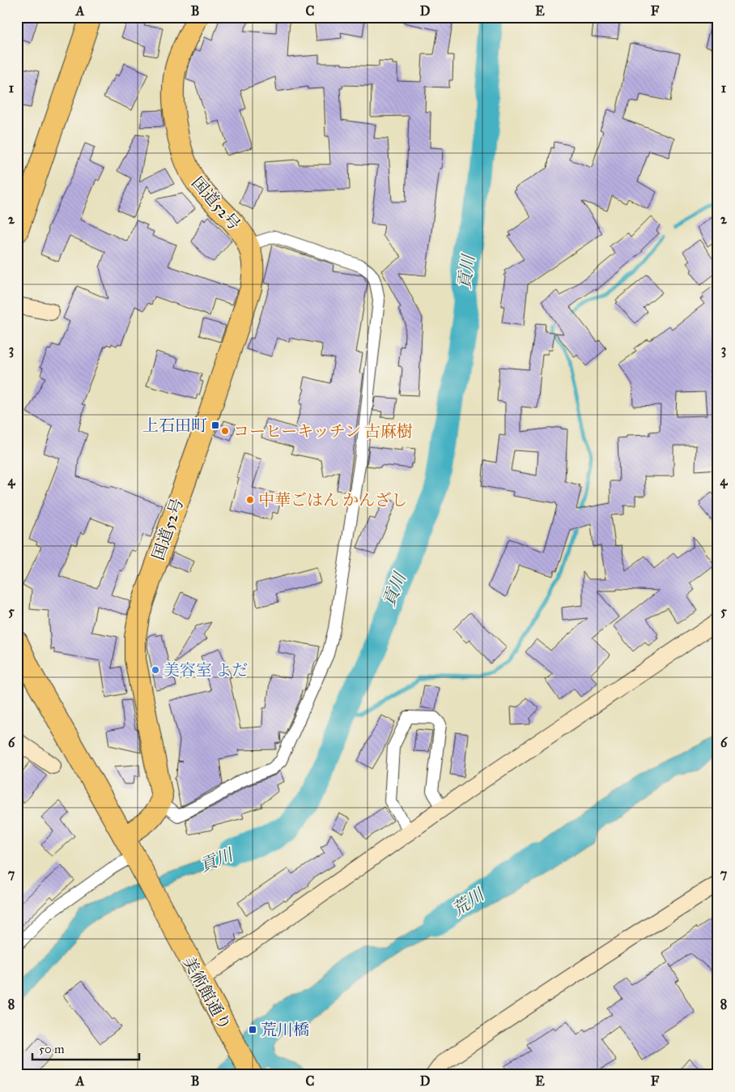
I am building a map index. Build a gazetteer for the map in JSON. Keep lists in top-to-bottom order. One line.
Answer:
{"streets":{"highway":["国道52号","美術館通り"]},"water":["貢川","荒川"],"places":{"transit":["上石田町","荒川橋"],"other":["コーヒーキッチン 古麻樹","中華ごはん かんざし","美容室 よだ"]},"scale_bar":"50 m","grid":{"columns":["A","B","C","D","E","F"],"rows":["1","2","3","4","5","6","7","8"]}}
